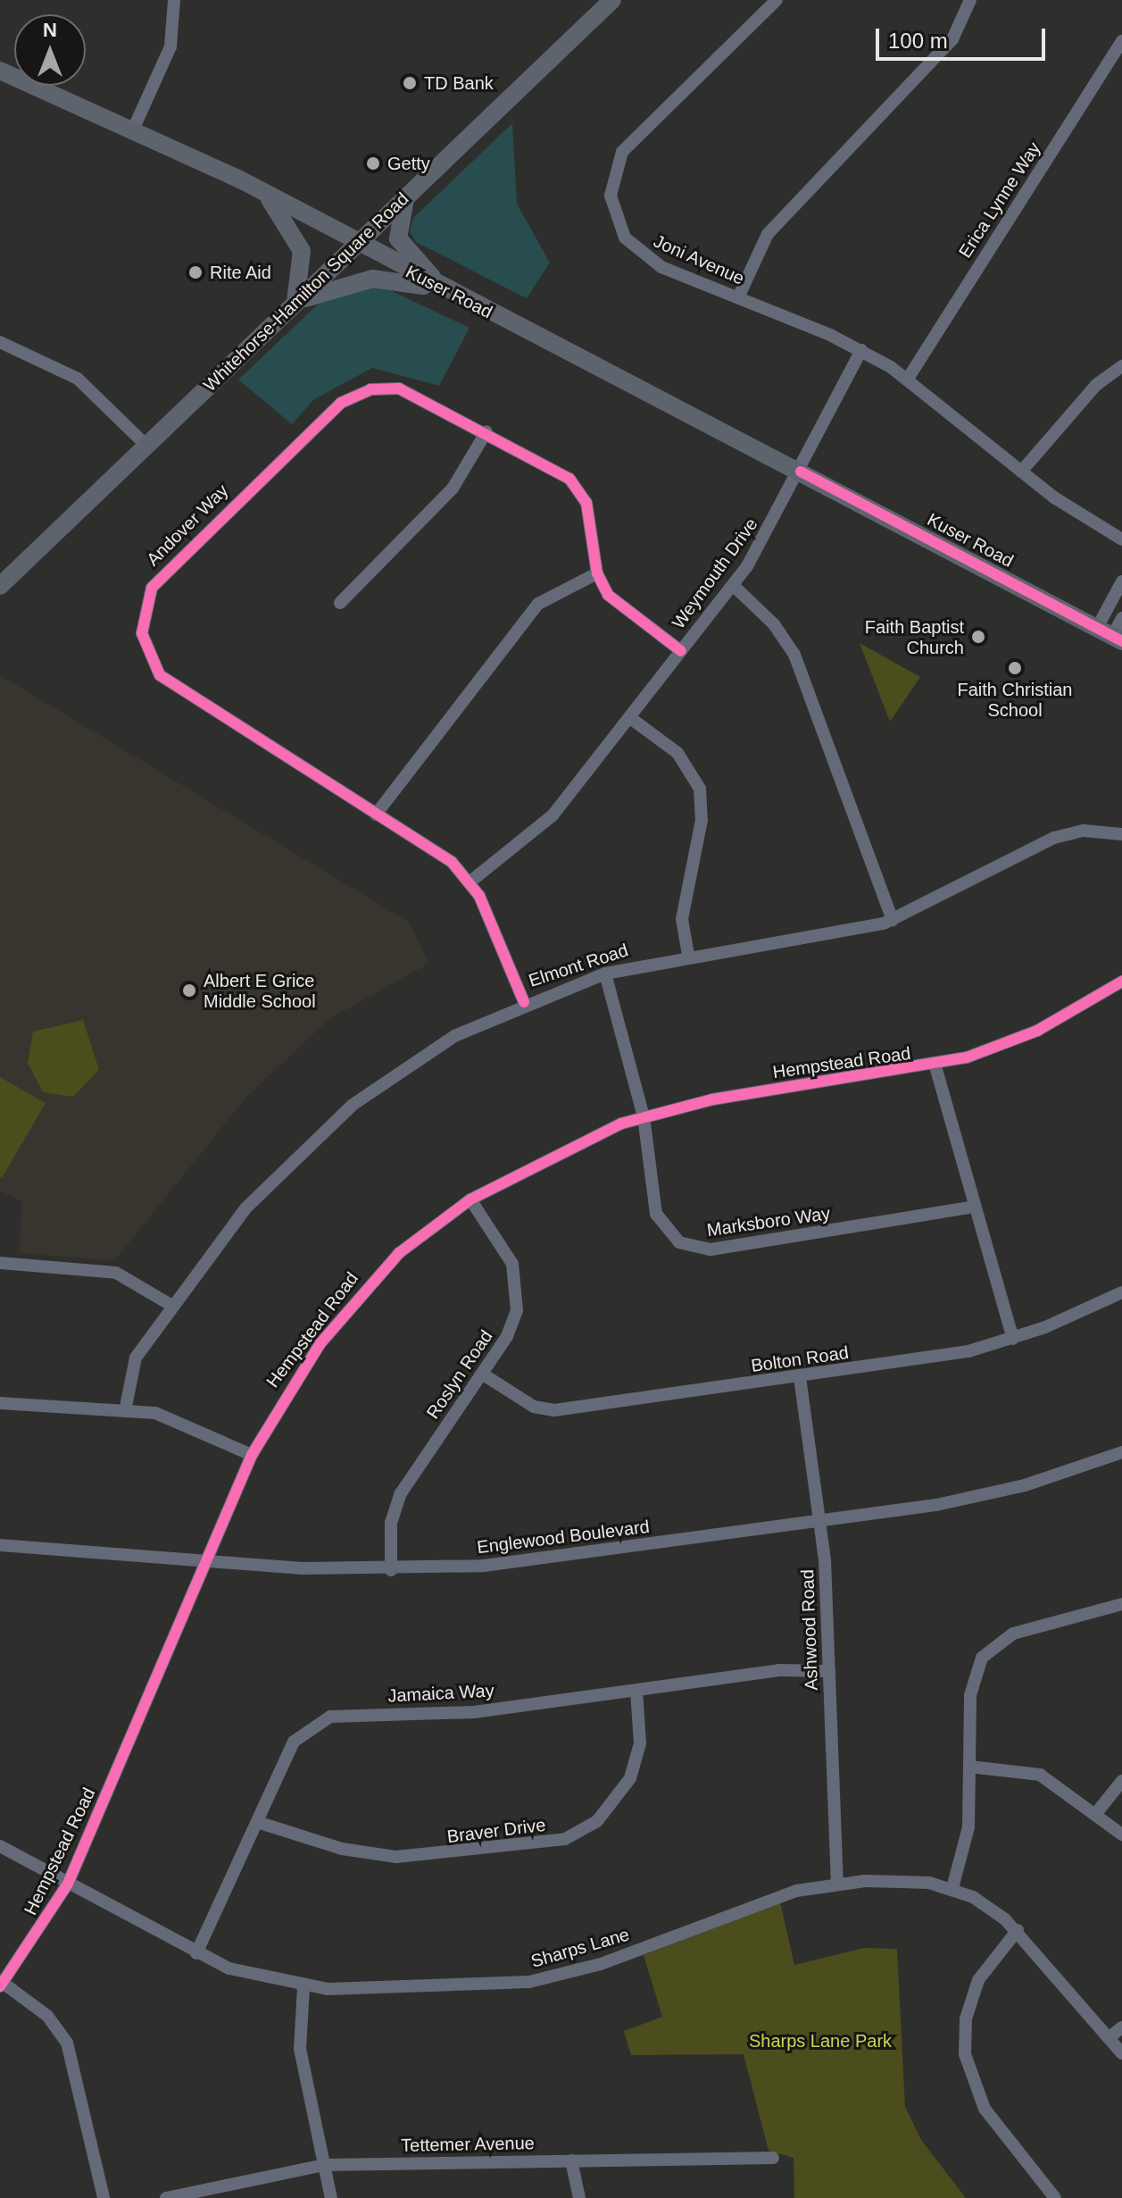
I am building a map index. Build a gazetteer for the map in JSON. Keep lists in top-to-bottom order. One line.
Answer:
{"streets":{"street":["Erica Lynne Way","Joni Avenue","Whitehorse-Hamilton Square Road","Kuser Road","Andover Way","Weymouth Drive","Elmont Road","Hempstead Road","Marksboro Way","Bolton Road","Roslyn Road","Englewood Boulevard","Ashwood Road","Jamaica Way","Braver Drive","Sharps Lane","Tettemer Avenue"]},"crossings":[["Erica Lynne Way","Joni Avenue"],["Joni Avenue","Weymouth Drive"],["Whitehorse-Hamilton Square Road","Kuser Road"],["Kuser Road","Weymouth Drive"],["Andover Way","Weymouth Drive"],["Elmont Road","Marksboro Way"],["Hempstead Road","Marksboro Way"],["Hempstead Road","Roslyn Road"],["Hempstead Road","Englewood Boulevard"],["Hempstead Road","Sharps Lane"],["Bolton Road","Roslyn Road"],["Bolton Road","Ashwood Road"],["Roslyn Road","Englewood Boulevard"],["Englewood Boulevard","Ashwood Road"],["Ashwood Road","Jamaica Way"],["Ashwood Road","Sharps Lane"],["Jamaica Way","Braver Drive"],["Jamaica Way","Sharps Lane"]],"parks":["Sharps Lane Park"],"places":["TD Bank","Getty","Rite Aid","Faith Baptist Church","Faith Christian School","Albert E Grice Middle School"],"scale_bar":"100 m","north":"top"}
